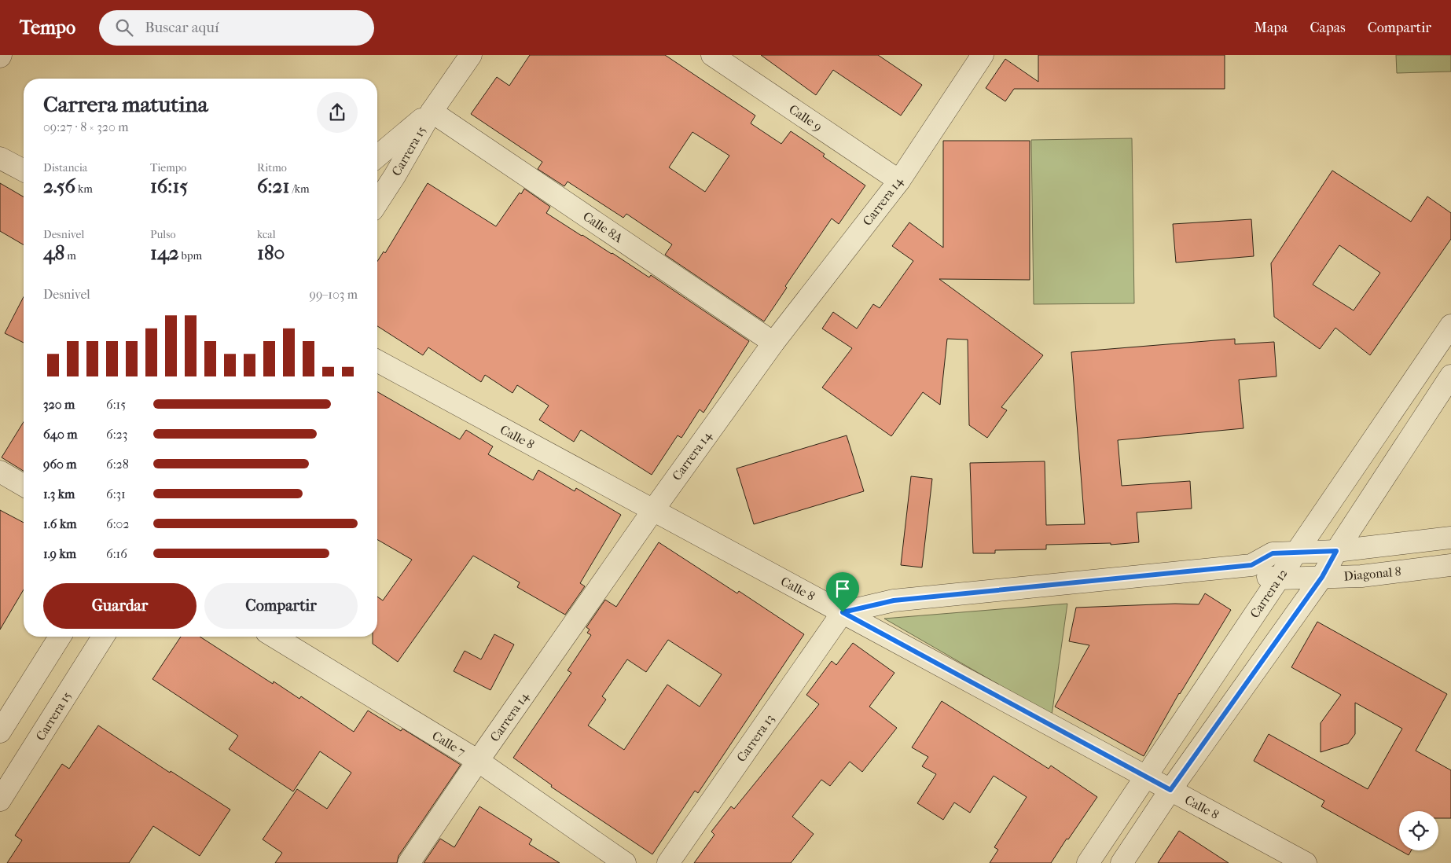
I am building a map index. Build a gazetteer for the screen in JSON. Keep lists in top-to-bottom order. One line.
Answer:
{"streets":{"street":["Calle 9","Carrera 15","Carrera 14","Calle 8A","Calle 8","Diagonal 8","Carrera 12","Carrera 13","Calle 7"]},"crossings":[["Calle 9","Carrera 14"],["Carrera 15","Calle 8A"],["Carrera 14","Calle 8A"],["Carrera 14","Calle 8"],["Carrera 14","Calle 7"],["Calle 8","Diagonal 8"],["Calle 8","Carrera 12"],["Calle 8","Carrera 13"],["Diagonal 8","Carrera 12"],["Diagonal 8","Carrera 13"]],"page":{"header":"Tempo","search":"Buscar aquí","nav":["Mapa","Capas","Compartir"],"heading":["Carrera matutina","09:27 · 8 × 320 m"],"stats":[["Distancia","2.56 km"],["Tiempo","16:15"],["Ritmo","6:21 /km"],["Desnivel","48 m"],["Pulso","142 bpm"],["kcal","180"]],"chart":["Desnivel","99–103 m"],"list":[{"name":"320 m","note":"6:15"},{"name":"640 m","note":"6:23"},{"name":"960 m","note":"6:28"},{"name":"1.3 km","note":"6:31"},{"name":"1.6 km","note":"6:02"},{"name":"1.9 km","note":"6:16"}],"buttons":["Guardar","Compartir"]}}
